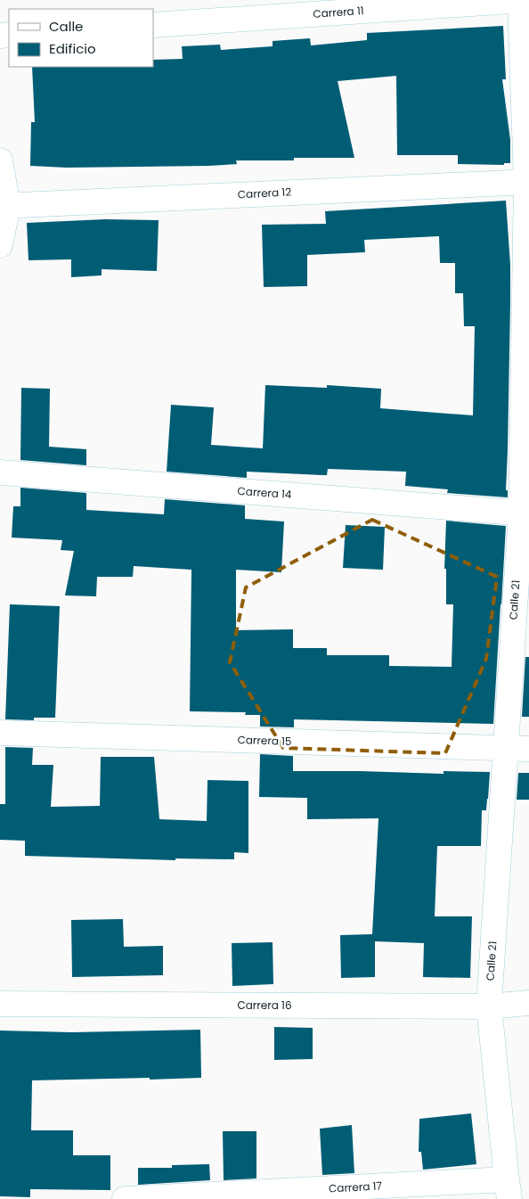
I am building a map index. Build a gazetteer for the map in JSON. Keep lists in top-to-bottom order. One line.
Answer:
{"streets":{"street":["Carrera 11","Carrera 12","Carrera 14","Calle 21","Carrera 15","Carrera 16","Carrera 17"]},"crossings":[["Carrera 11","Calle 21"],["Carrera 12","Calle 21"],["Carrera 14","Calle 21"],["Calle 21","Carrera 15"],["Calle 21","Carrera 16"],["Calle 21","Carrera 17"]],"legend":["Calle","Edificio"]}
